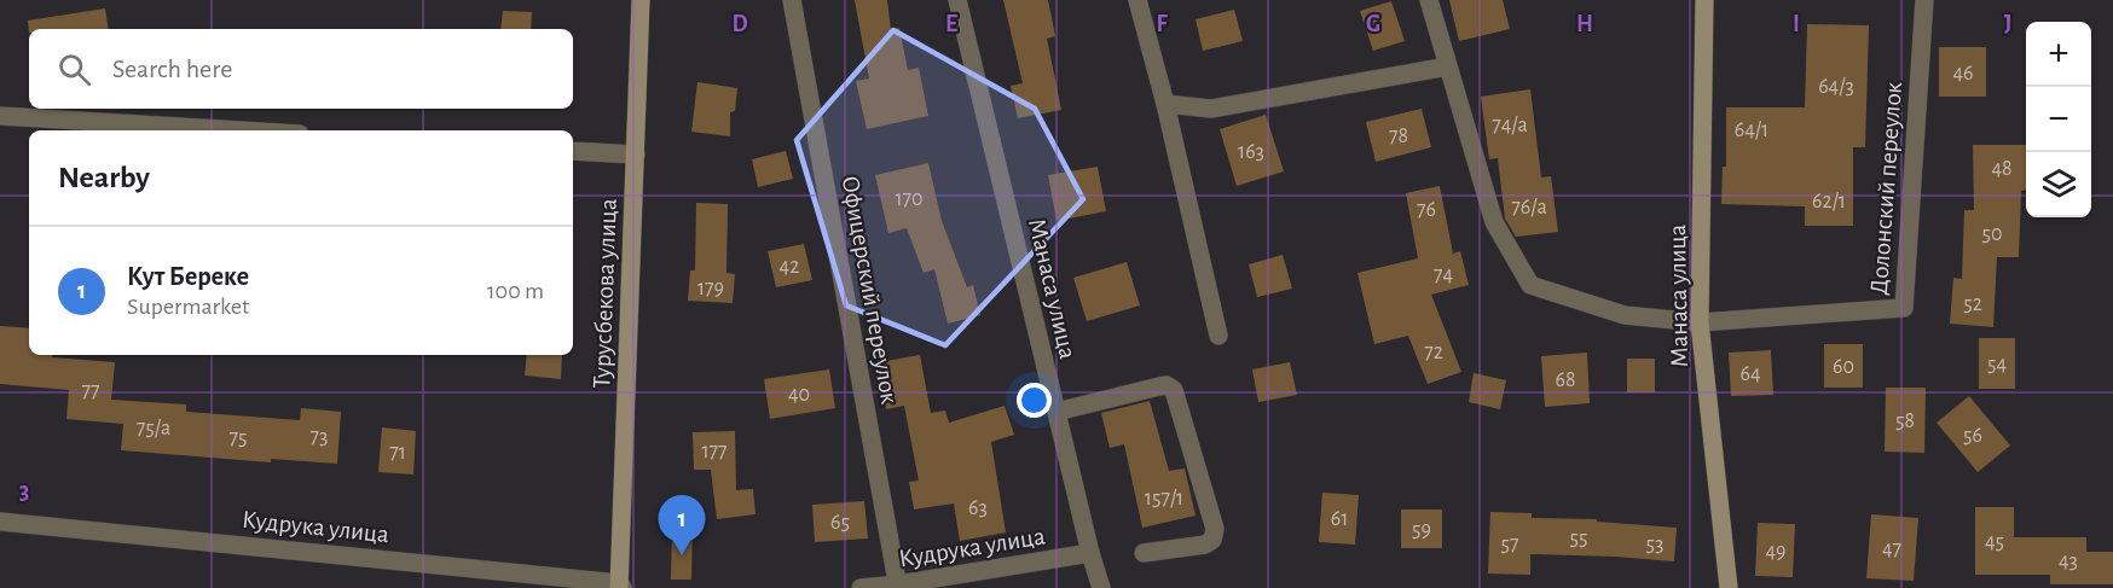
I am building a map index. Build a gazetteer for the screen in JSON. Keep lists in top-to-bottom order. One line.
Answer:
{"streets":{"street":["Долонский переулок","Манаса улица","Офицерский переулок","Турусбекова улица","Кудрука улица"]},"crossings":[["Долонский переулок","Манаса улица"],["Манаса улица","Кудрука улица"],["Офицерский переулок","Кудрука улица"],["Турусбекова улица","Кудрука улица"]],"house_numbers":["46","64/3","74/a","64/1","78","163","48","170","62/1","76/a","76","50","42","74","179","52","72","54","60","64","68","77","40","58","75/a","56","73","75","177","71","157/1","63","61","65","59","55","45","57","53","47","49","43"],"page":{"map_buttons":["+","−"],"search":"Search here","heading":"Nearby","list":[{"mark":"1","name":"Кут Береке","note":"Supermarket","value":"100 m"}],"pins":"1"},"grid":{"columns":["D","E","F","G","H","I","J"],"rows":["3"]}}
